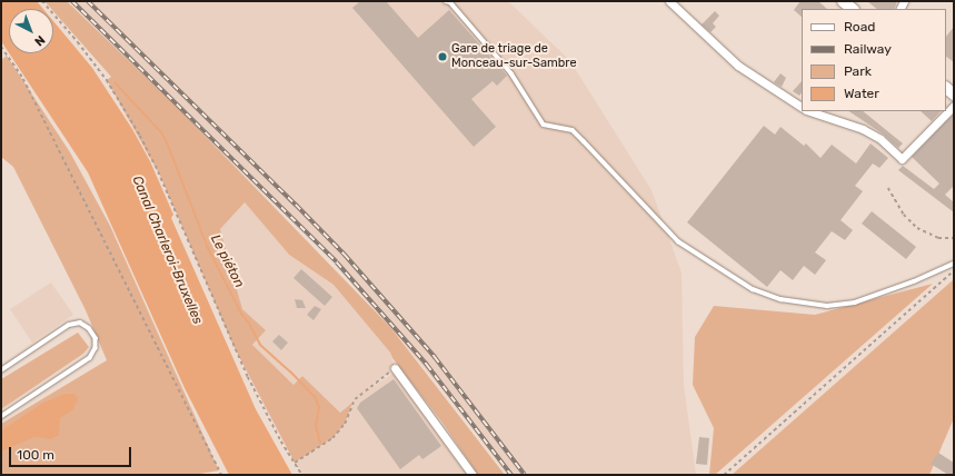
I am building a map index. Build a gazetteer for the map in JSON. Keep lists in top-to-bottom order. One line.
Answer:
{"water":["Canal Charleroi-Bruxelles","Le piéton"],"places":["Gare de triage de Monceau-sur-Sambre"],"legend":["Road","Railway","Park","Water"],"scale_bar":"100 m","north":"bottom right"}
